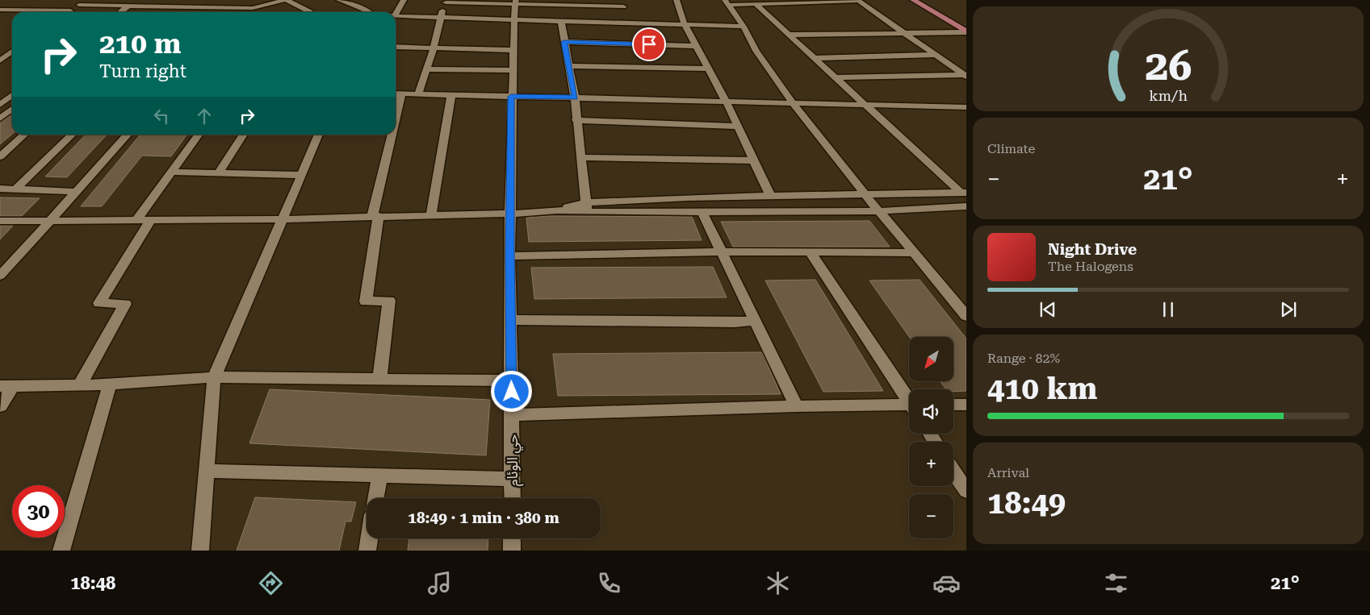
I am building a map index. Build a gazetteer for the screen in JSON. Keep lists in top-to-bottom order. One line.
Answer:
{"streets":{"street":["حي الوئام"]},"north":"bottom left","page":{"turn":["210 m","Turn right"],"tile":["Climate",["Range · 82%","410 km"],["Arrival","18:49"]],"heat":["−","21°","+"],"song":["Night Drive","The Halogens"],"map_buttons":["+","−"],"limit":"30","trip":"18:49 · 1 min · 380 m","tabs":["18:48","21°"],"gauge":["26","km/h"]}}
